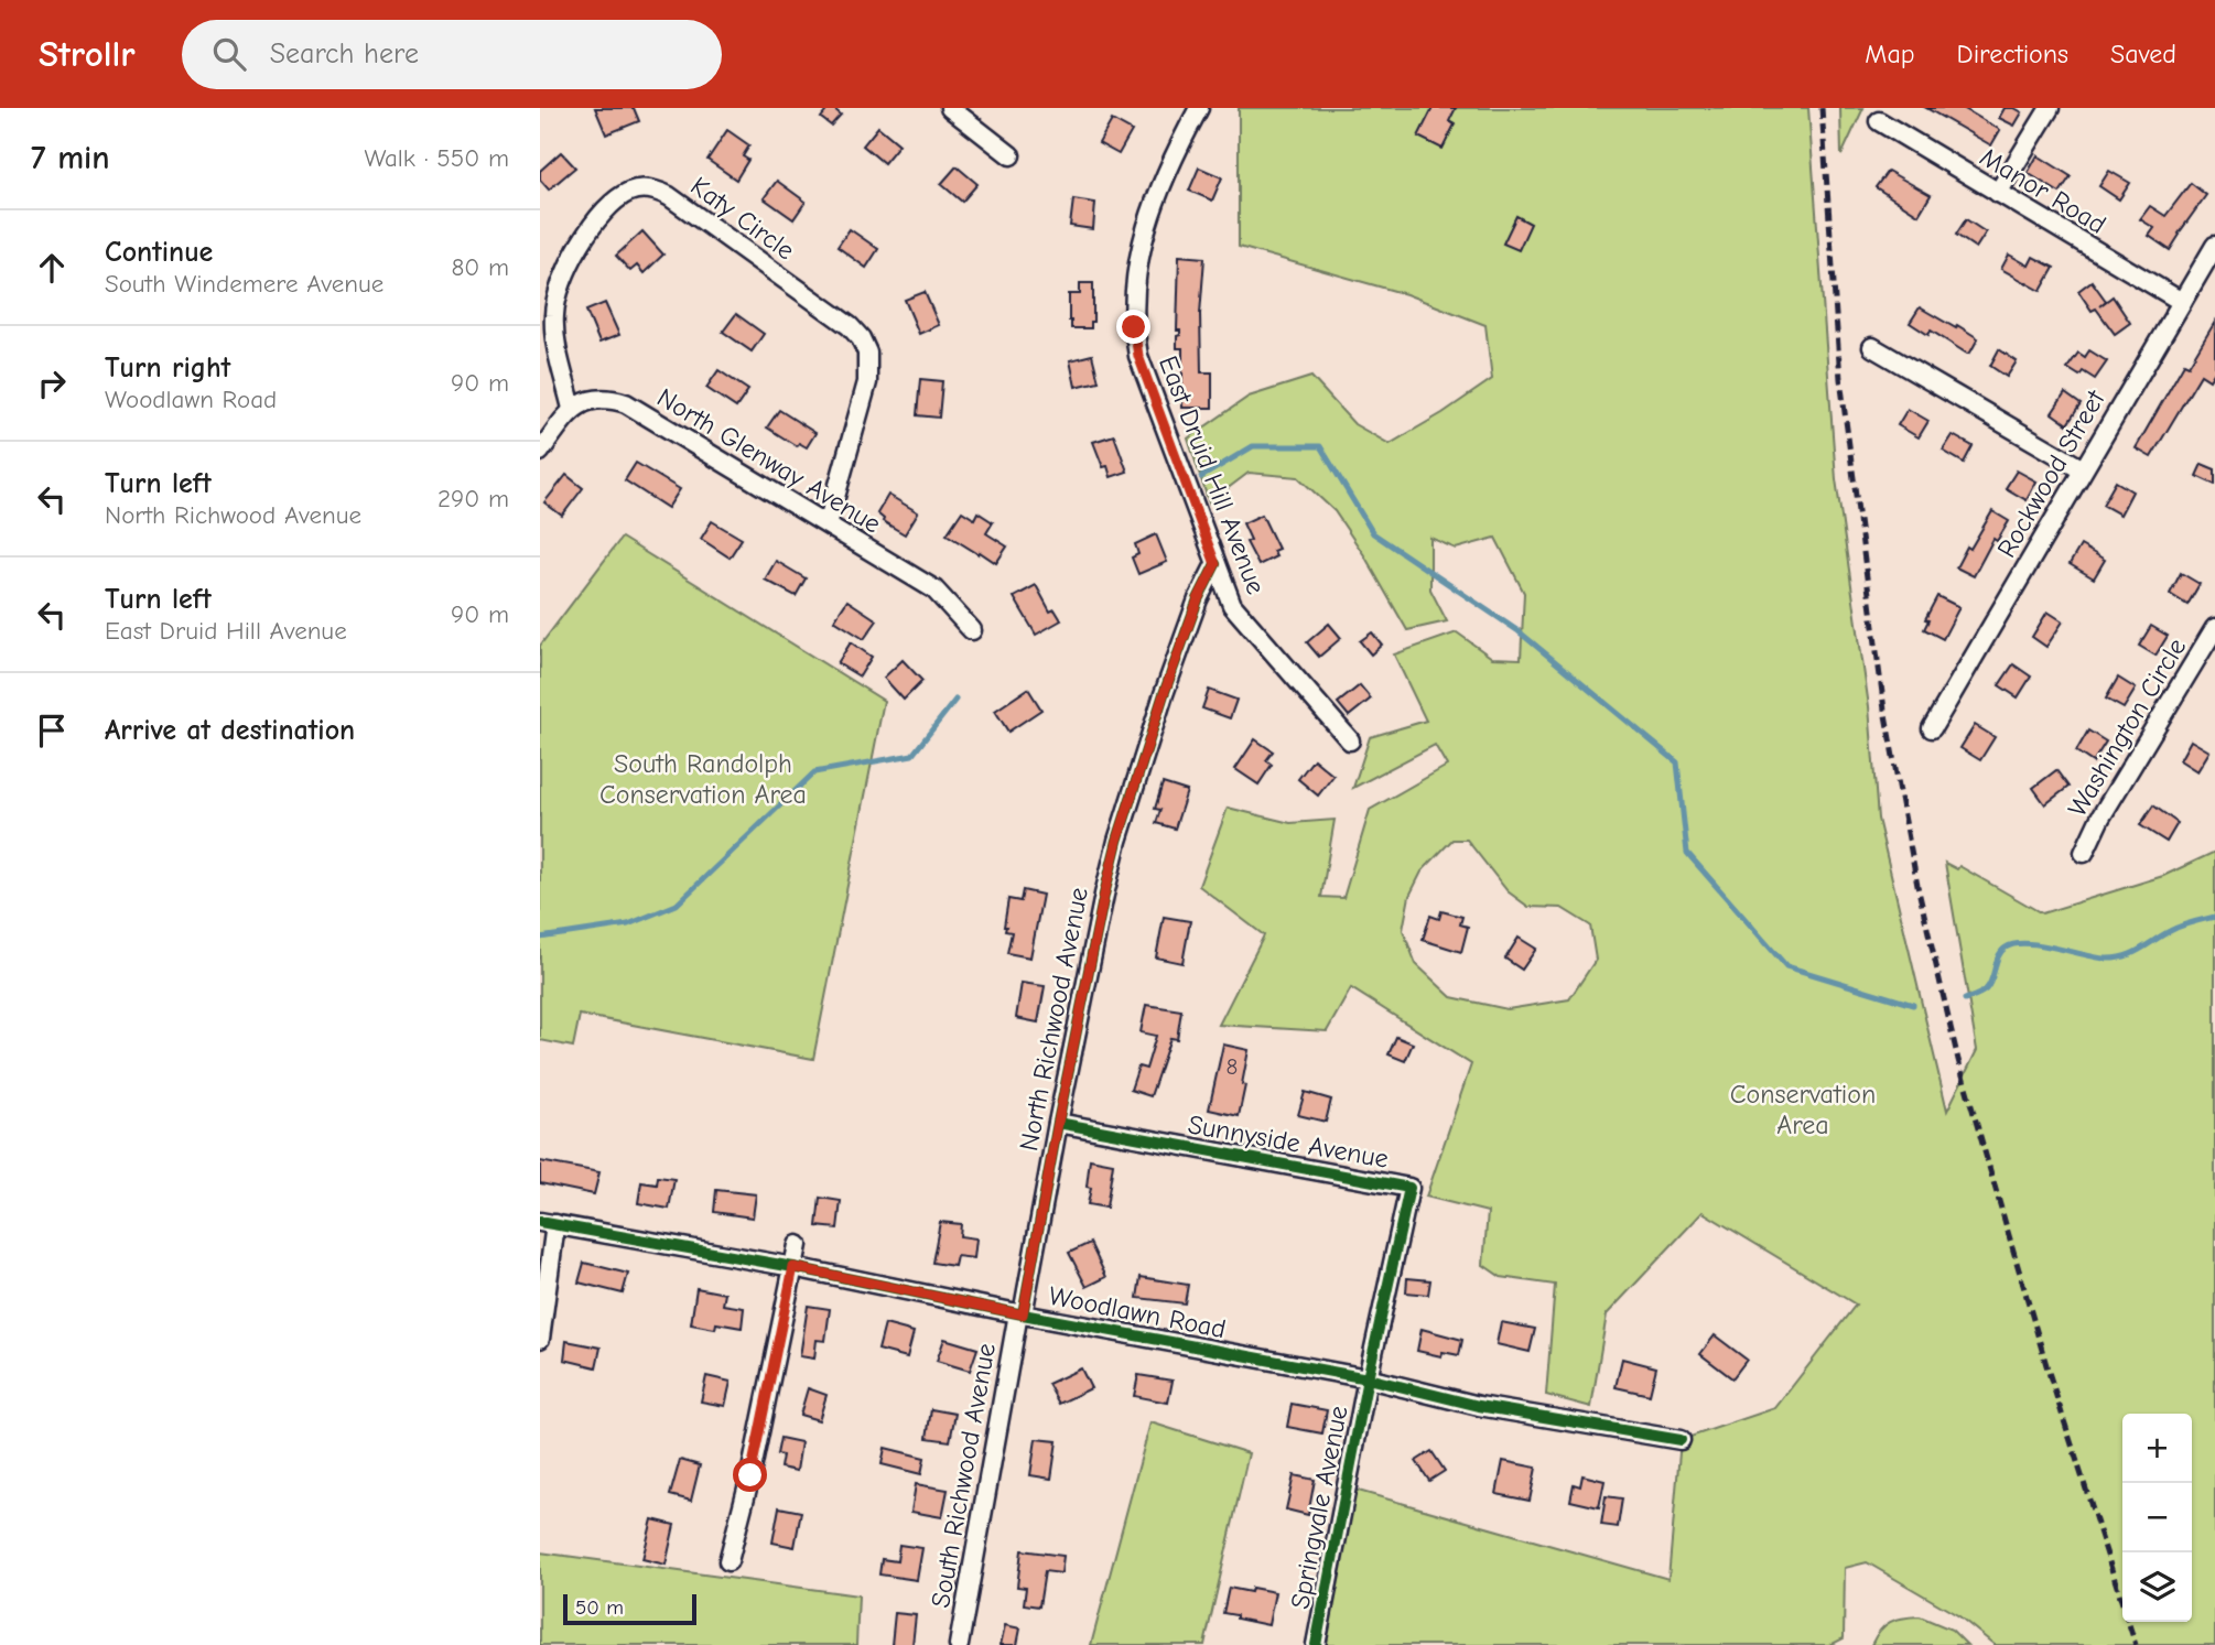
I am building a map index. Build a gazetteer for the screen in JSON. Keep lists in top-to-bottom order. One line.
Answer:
{"streets":{"street":["Manor Road","Katy Circle","North Glenway Avenue","Rockwood Street","East Druid Hill Avenue","Washington Circle","North Richwood Avenue","Sunnyside Avenue","Woodlawn Road","South Richwood Avenue","Springvale Avenue"]},"crossings":[["Manor Road","Rockwood Street"],["Katy Circle","North Glenway Avenue"],["East Druid Hill Avenue","North Richwood Avenue"],["North Richwood Avenue","Sunnyside Avenue"],["North Richwood Avenue","Woodlawn Road"],["North Richwood Avenue","South Richwood Avenue"],["Sunnyside Avenue","Woodlawn Road"],["Sunnyside Avenue","Springvale Avenue"],["Woodlawn Road","South Richwood Avenue"],["Woodlawn Road","Springvale Avenue"]],"parks":["South Randolph Conservation Area","Conservation Area"],"house_numbers":["8"],"scale_bar":"50 m","page":{"header":"Strollr","search":"Search here","nav":["Map","Directions","Saved"],"heading":["7 min","Walk · 550 m"],"list":[["Continue","South Windemere Avenue","80 m"],["Turn right","Woodlawn Road","90 m"],["Turn left","North Richwood Avenue","290 m"],["Turn left","East Druid Hill Avenue","90 m"],"Arrive at destination"],"map_buttons":["+","−"],"scale":"50 m"}}
